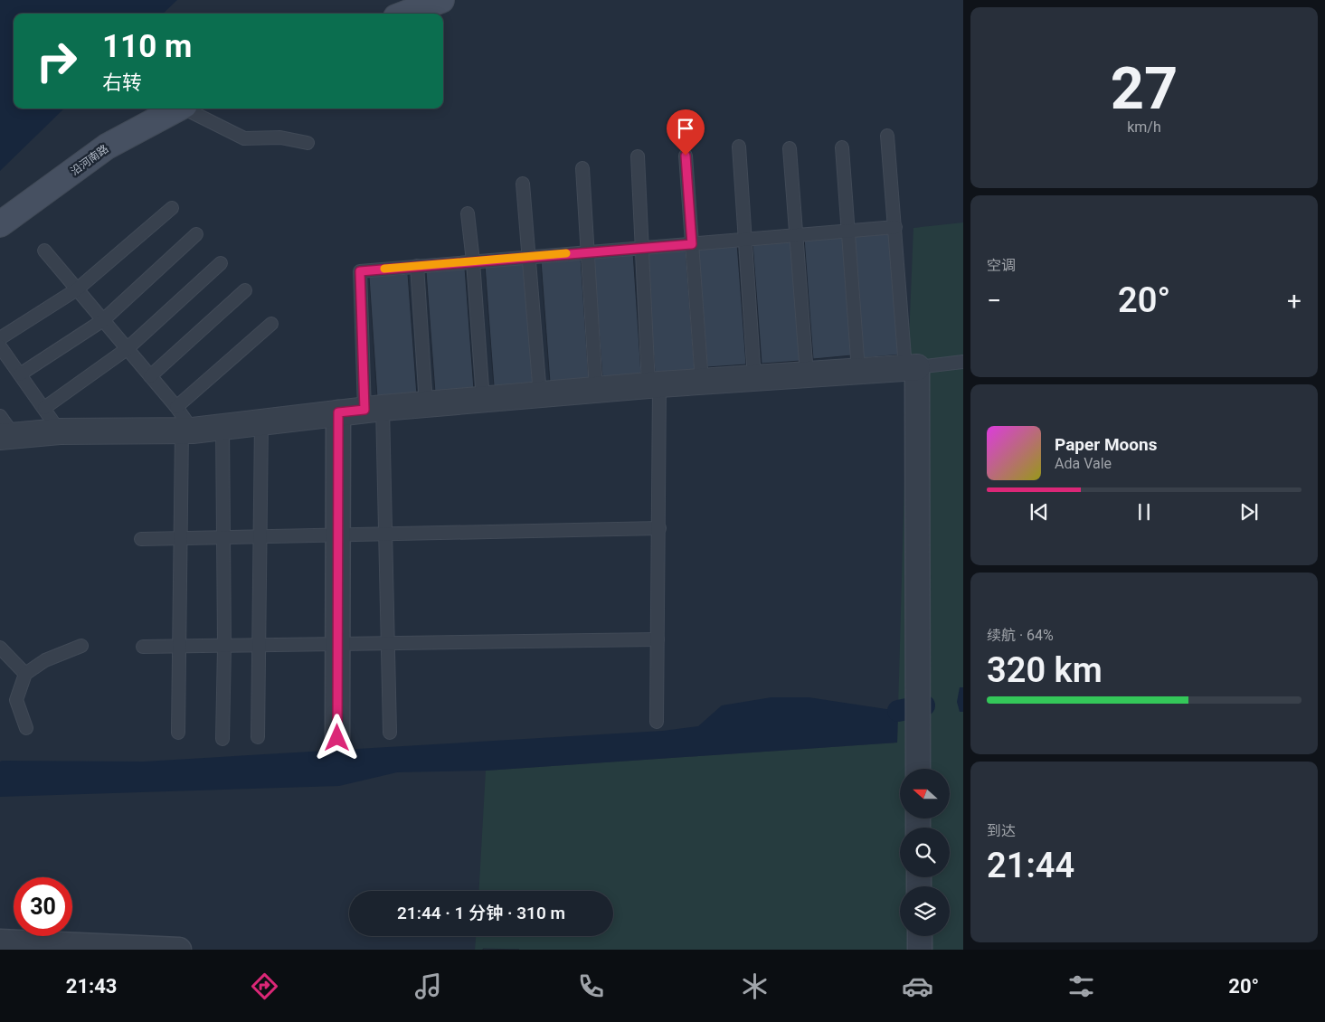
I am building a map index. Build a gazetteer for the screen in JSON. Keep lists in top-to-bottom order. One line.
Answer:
{"streets":{"main road":["沿河南路"]},"north":"left","page":{"tile":[["27","km/h"],"空调",["续航 · 64%","320 km"],["到达","21:44"]],"turn":["110 m","右转"],"heat":["−","20°","+"],"song":["Paper Moons","Ada Vale"],"limit":"30","trip":"21:44 · 1 分钟 · 310 m","tabs":["21:43","20°"]}}
